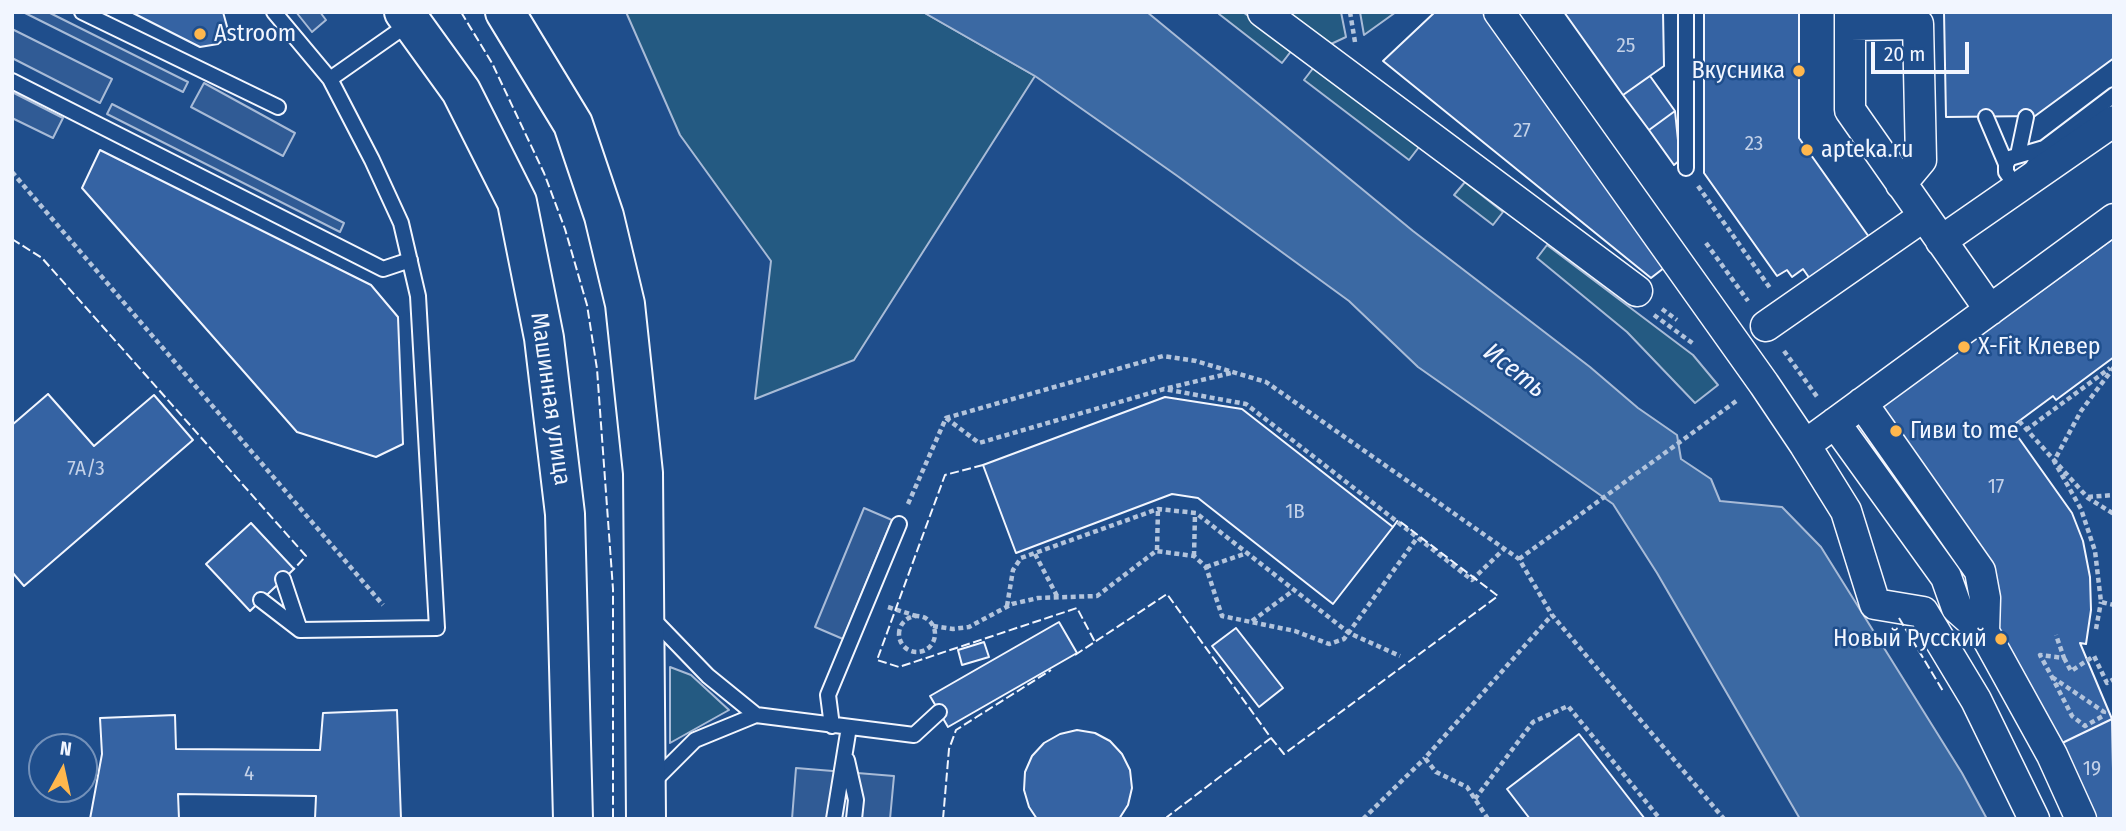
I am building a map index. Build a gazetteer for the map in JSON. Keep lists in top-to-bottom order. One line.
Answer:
{"streets":{"main road":["Машинная улица"]},"water":["Исеть"],"places":["Astroom","Вкусника","apteka.ru","X-Fit Клевер","Гиви to me","Новый Русский"],"house_numbers":["25","27","23","7А/3","17","1В","19","4"],"scale_bar":"20 m","north":"top"}
